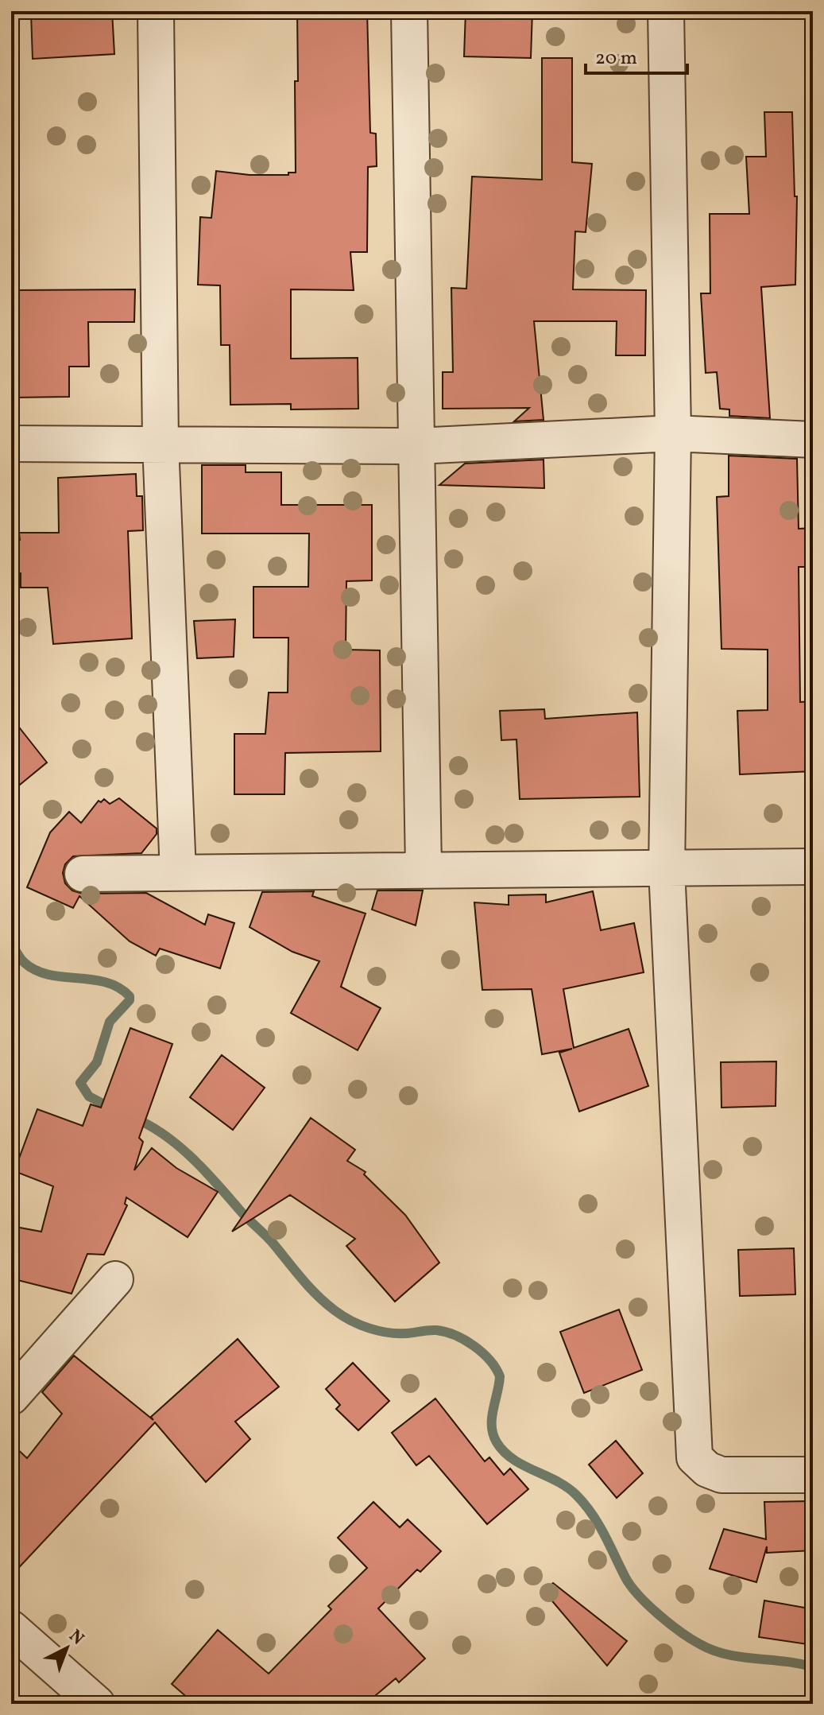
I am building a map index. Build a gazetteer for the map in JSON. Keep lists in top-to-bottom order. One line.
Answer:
{"scale_bar":"20 m","north":"top right"}
